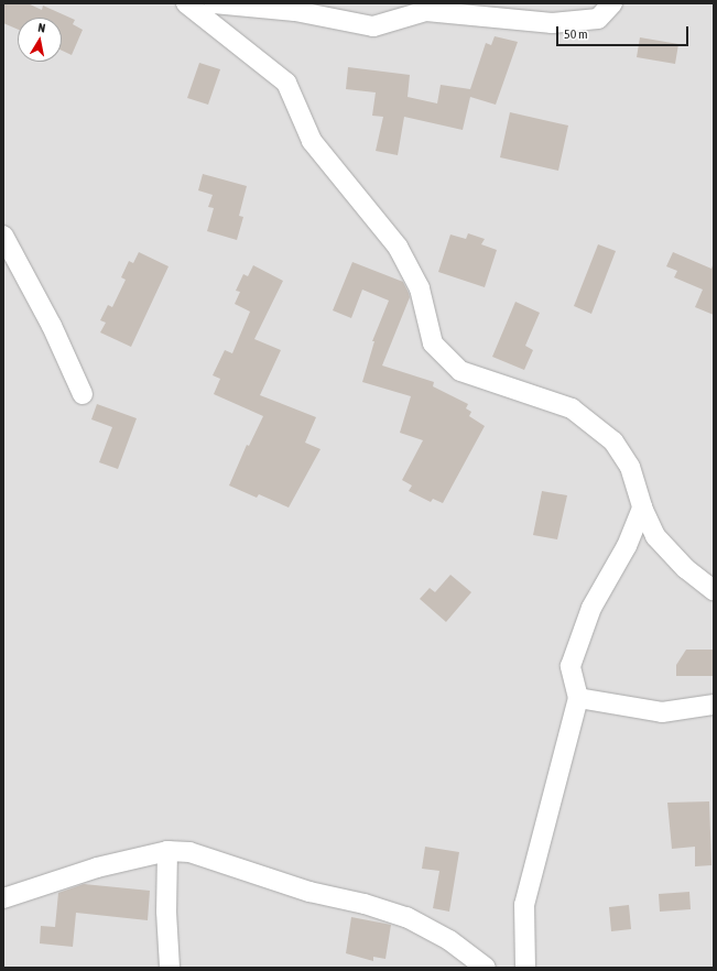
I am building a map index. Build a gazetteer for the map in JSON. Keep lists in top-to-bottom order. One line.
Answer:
{"scale_bar":"50 m","north":"top"}
